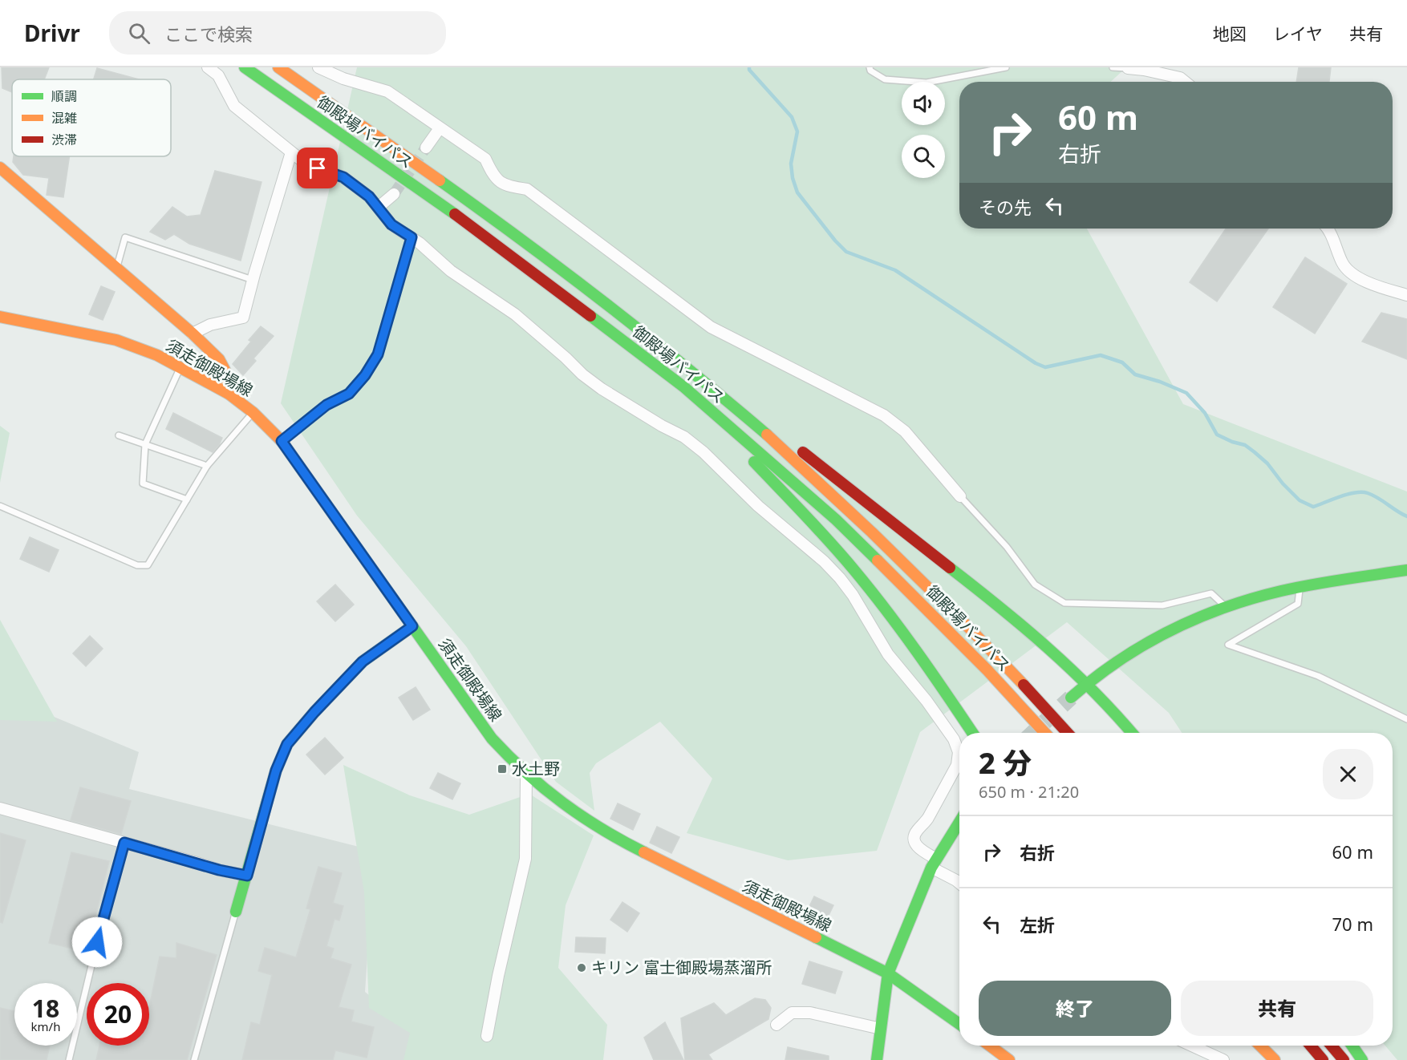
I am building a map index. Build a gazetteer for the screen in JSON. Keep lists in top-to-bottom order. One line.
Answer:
{"streets":{"main road":["御殿場バイパス","須走御殿場線"]},"places":{"transit":["水土野"],"other":["キリン 富士御殿場蒸溜所"]},"legend":["順調","混雑","渋滞"],"page":{"header":"Drivr","search":"ここで検索","nav":["地図","レイヤ","共有"],"turn":["60 m","右折"],"then":"その先","heading":["2 分","650 m · 21:20"],"list":[{"name":"右折","value":"60 m"},{"name":"左折","value":"70 m"}],"buttons":["終了","共有"],"speed":"18 km/h","limit":"20"}}
